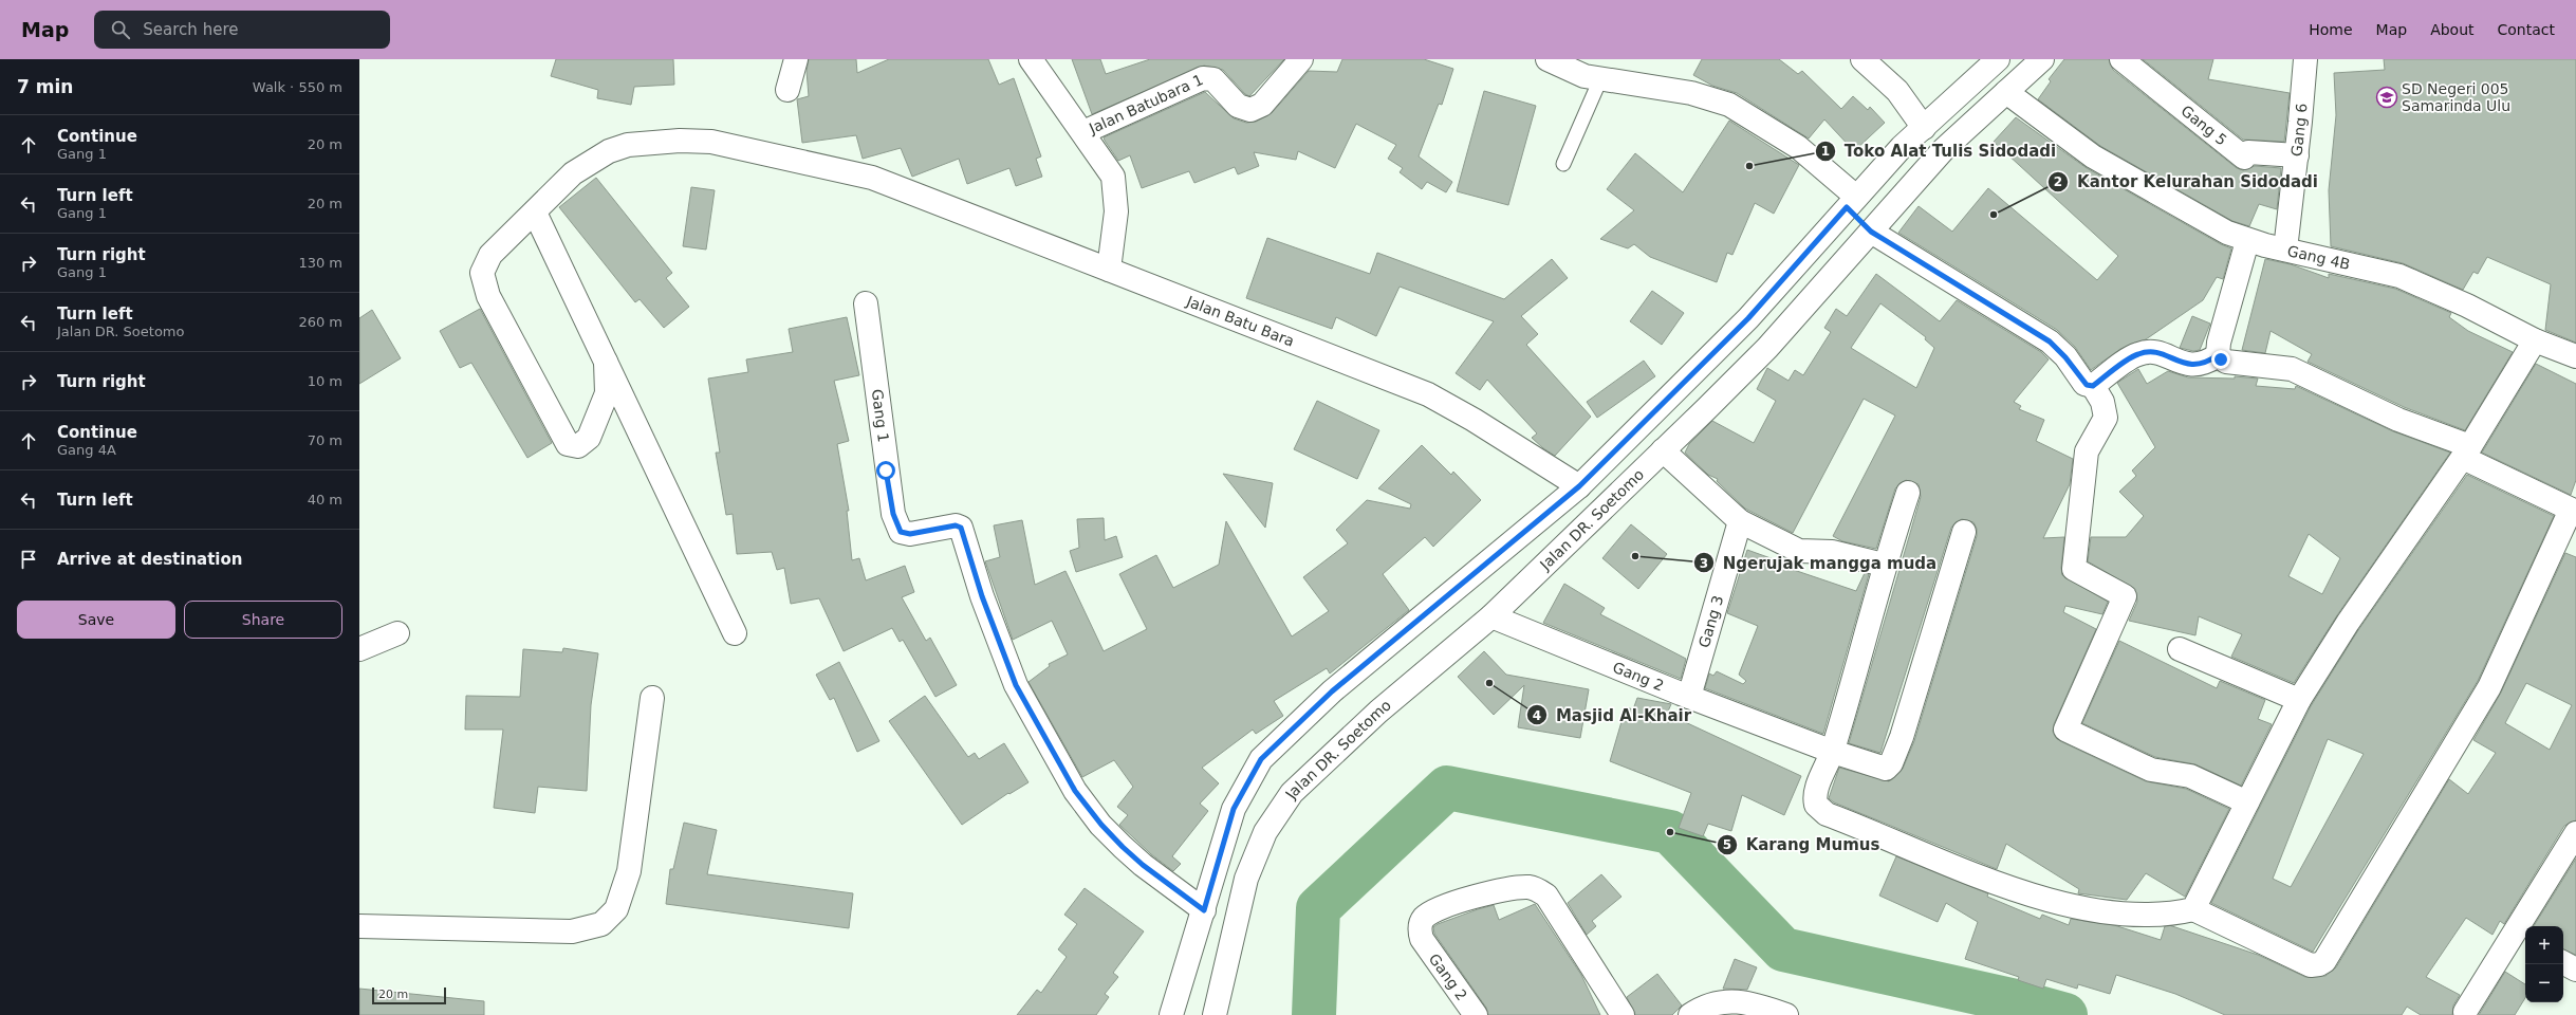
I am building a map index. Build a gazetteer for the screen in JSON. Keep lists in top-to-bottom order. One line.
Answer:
{"streets":{"street":["Jalan Batubara 1","Gang 5","Gang 6","Gang 4B","Jalan Batu Bara","Gang 1","Jalan DR. Soetomo","Gang 3","Gang 2"]},"crossings":[["Gang 5","Gang 6"],["Gang 6","Gang 4B"],["Gang 4B","Jalan DR. Soetomo"],["Jalan DR. Soetomo","Gang 2"],["Gang 3","Gang 2"]],"places":{"school or university":["SD Negeri 005 Samarinda Ulu"],"other":["Toko Alat Tulis Sidodadi","Kantor Kelurahan Sidodadi","Ngerujak mangga muda","Masjid Al-Khair","Karang Mumus"]},"scale_bar":"20 m","page":{"header":"Map","search":"Search here","nav":["Home","Map","About","Contact"],"heading":["7 min","Walk · 550 m"],"list":[["Continue","Gang 1","20 m"],["Turn left","Gang 1","20 m"],["Turn right","Gang 1","130 m"],["Turn left","Jalan DR. Soetomo","260 m"],["Turn right","10 m"],["Continue","Gang 4A","70 m"],["Turn left","40 m"],"Arrive at destination"],"buttons":["Save","Share"],"map_buttons":["+","−"],"scale":"20 m"}}
